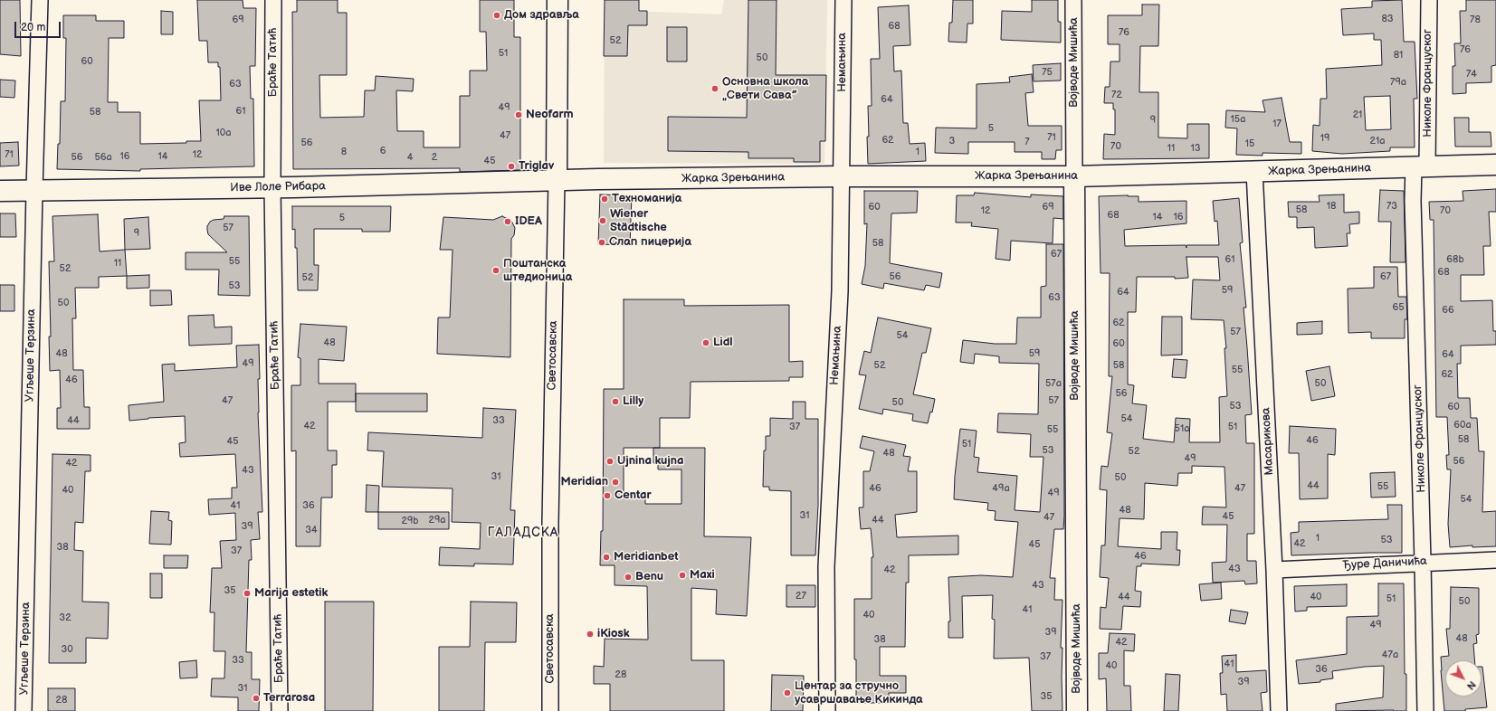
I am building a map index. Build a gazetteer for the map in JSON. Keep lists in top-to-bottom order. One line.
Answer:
{"streets":{"street":["Браће Татић","Немањина","Војводе Мишића","Николе Француског","Жарка Зрењанина","Иве Лоле Рибара","Угљеше Терзина","Светосавска","Масарикова","Ђуре Даничића"]},"crossings":[["Браће Татић","Иве Лоле Рибара"],["Немањина","Жарка Зрењанина"],["Војводе Мишића","Жарка Зрењанина"],["Николе Француског","Жарка Зрењанина"],["Николе Француског","Ђуре Даничића"],["Жарка Зрењанина","Иве Лоле Рибара"],["Жарка Зрењанина","Светосавска"],["Жарка Зрењанина","Масарикова"],["Иве Лоле Рибара","Угљеше Терзина"],["Иве Лоле Рибара","Светосавска"],["Масарикова","Ђуре Даничића"]],"districts":["ГАЛАДСКА"],"places":["Дом здравља","Основна школа „Свети Сава”","Neofarm","Triglav","Техноманија","Wiener Städtische","IDEA","Слап пицерија","Поштанска штедионица","Lidl","Lilly","Ujnina kujna","Meridian","Centar","Meridianbet","Maxi","Benu","Marija estetik","iKiosk","Центар за стручно усавршавање Кикинда","Terrarosa"],"house_numbers":["83","69","78","68","76","52","76","51","81","50","60","75","74","79a","63","72","64","49","61","58","21","15a","9","17","5","10a","47","71","19","62","3","21a","7","56","15","70","11","13","6","8","1","71","12","16","14","56","56a","4","2","45","18","73","60","69","58","12","70","68","14","16","5","57","9","58","67","61","68b","55","11","52","68","56","67","52","53","59","64","63","50","65","66","62","57","54","48","60","48","59","64","49","52","58","55","62","46","57a","50","56","47","57","50","53","60","54","44","33","60a","42","37","51","51a","55","58","46","45","51","53","52","48","49","56","42","43","31","50","44","55","46","49a","47","40","49","54","41","36","48","31","45","47","29a","44","29b","39","34","1","53","42","45","38","37","46","43","42","43","35","27","44","40","51","50","41","40","32","49","39","48","38","42","30","47a","37","33","41","40","36","28","39","31","35","28"],"scale_bar":"20 m","north":"bottom right"}
